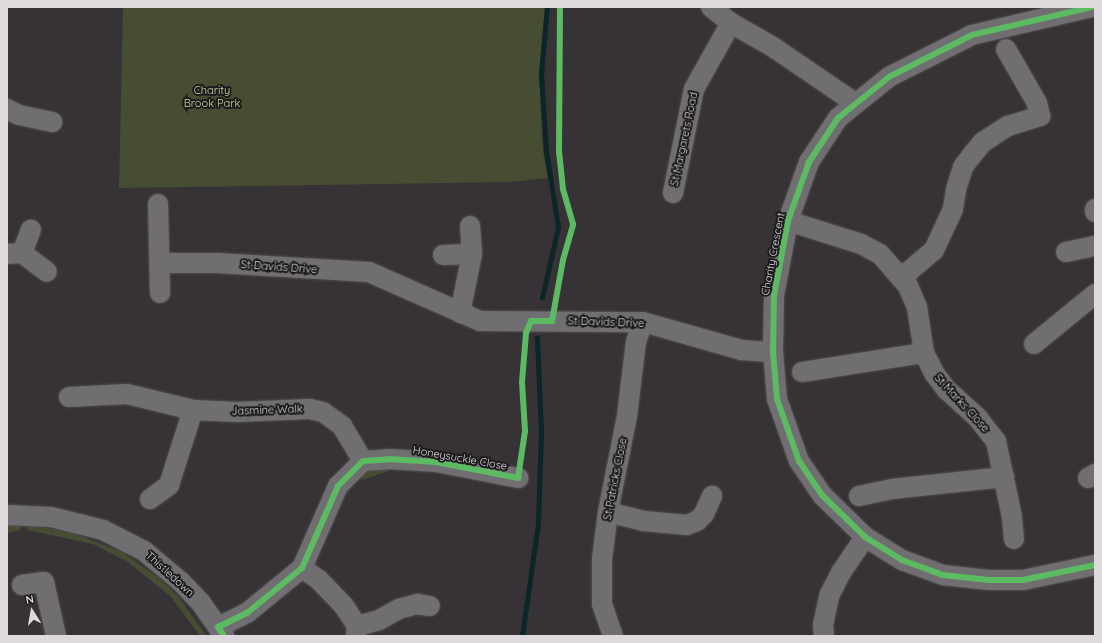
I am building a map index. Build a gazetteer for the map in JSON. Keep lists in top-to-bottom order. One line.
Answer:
{"streets":{"street":["St Margarets Road","Charity Crescent","St Davids Drive","St Marks Close","Jasmine Walk","Honeysuckle Close","St Patricks Close","Thistledown"]},"crossings":[["Charity Crescent","St Davids Drive"],["Charity Crescent","St Marks Close"],["St Davids Drive","St Patricks Close"],["Jasmine Walk","Honeysuckle Close"]],"parks":["Charity Brook Park"],"north":"top"}
